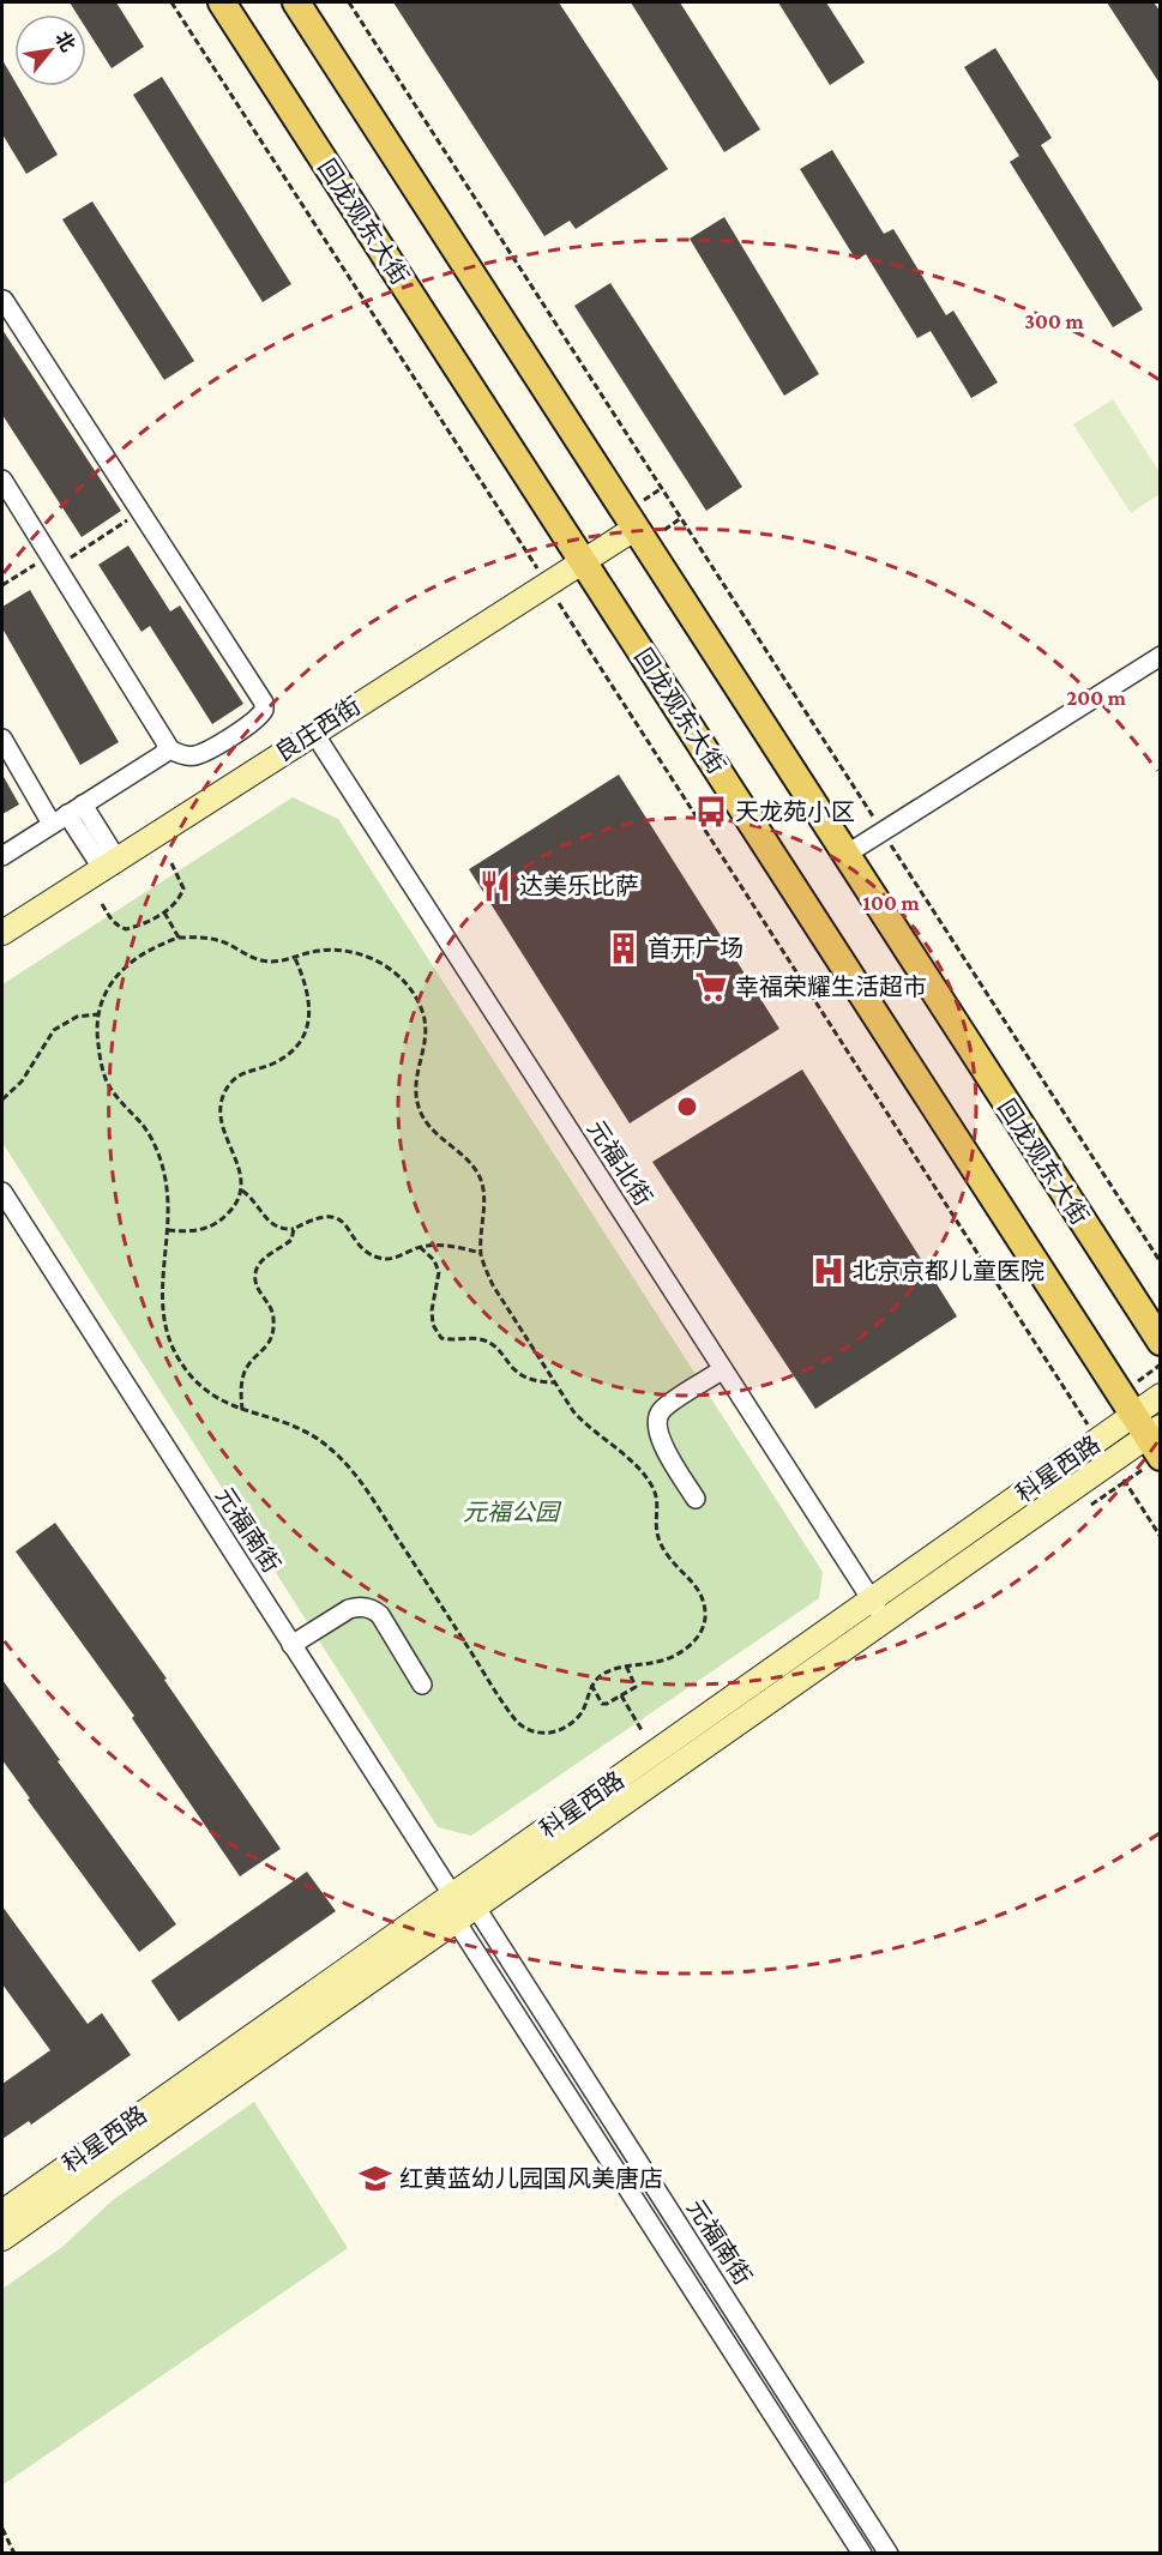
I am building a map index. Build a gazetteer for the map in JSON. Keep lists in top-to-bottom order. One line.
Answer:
{"streets":{"main road":["回龙观东大街"],"street":["良庄西街","元福北街","科星西路","元福南街"]},"crossings":[["回龙观东大街","良庄西街"],["回龙观东大街","科星西路"],["良庄西街","元福北街"],["元福北街","科星西路"],["科星西路","元福南街"]],"parks":["元福公园"],"places":{"bus stop":["天龙苑小区"],"restaurant":["达美乐比萨"],"building":["首开广场"],"supermarket":["幸福荣耀生活超市"],"hospital":["北京京都儿童医院"],"school or university":["红黄蓝幼儿园国风美唐店"]},"north":"top right","rings":["300 m","200 m","100 m"]}
